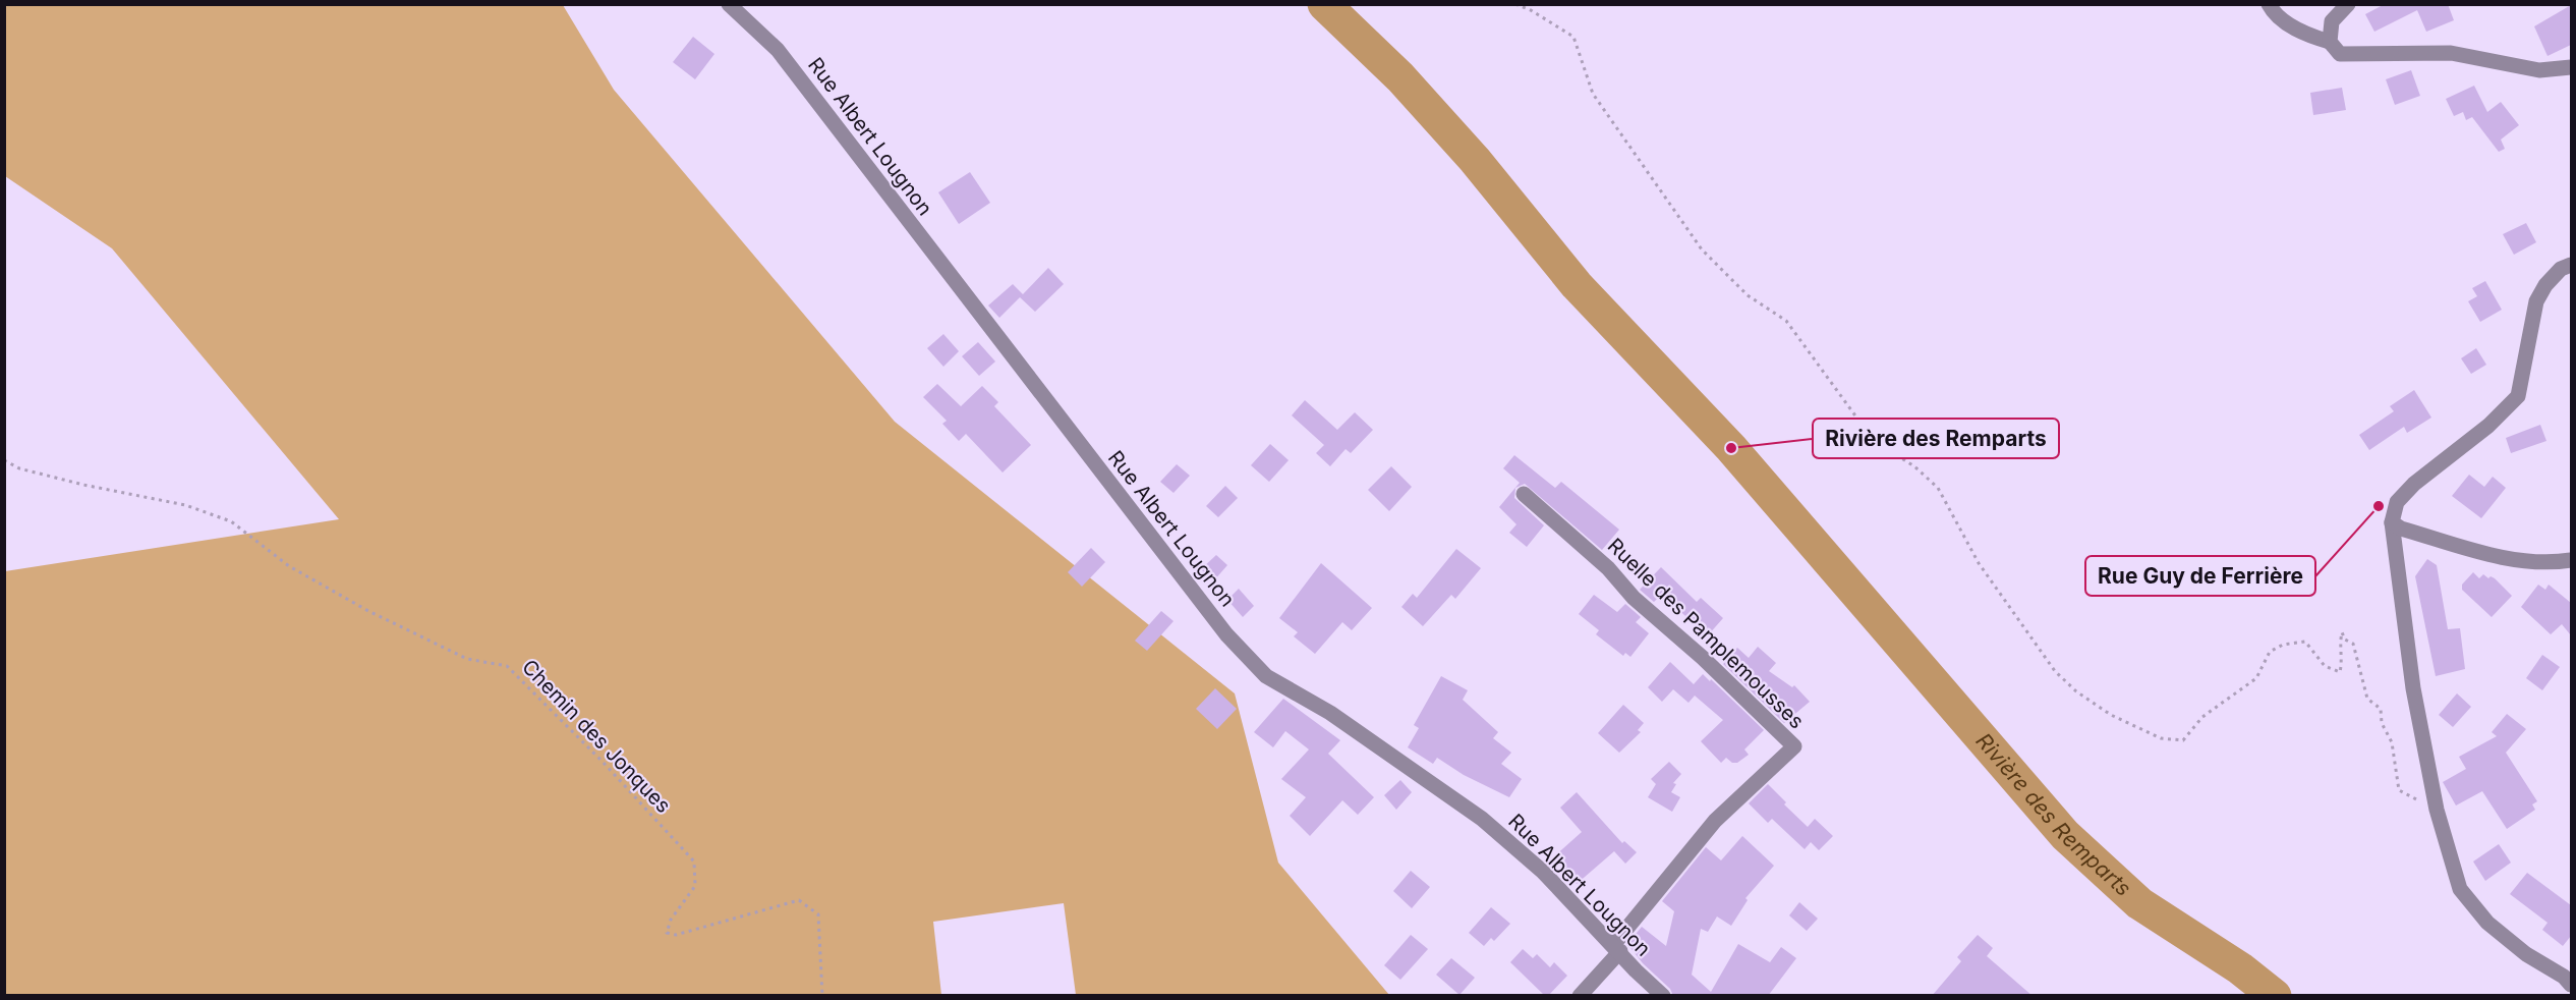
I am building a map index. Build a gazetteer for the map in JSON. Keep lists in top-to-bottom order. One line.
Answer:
{"streets":{"street":["Rue Albert Lougnon","Ruelle des Pamplemousses"],"path":["Chemin des Jonques"]},"crossings":[["Rue Albert Lougnon","Ruelle des Pamplemousses"]],"water":["Rivière des Remparts"],"places":["Rivière des Remparts","Rue Guy de Ferrière"]}
